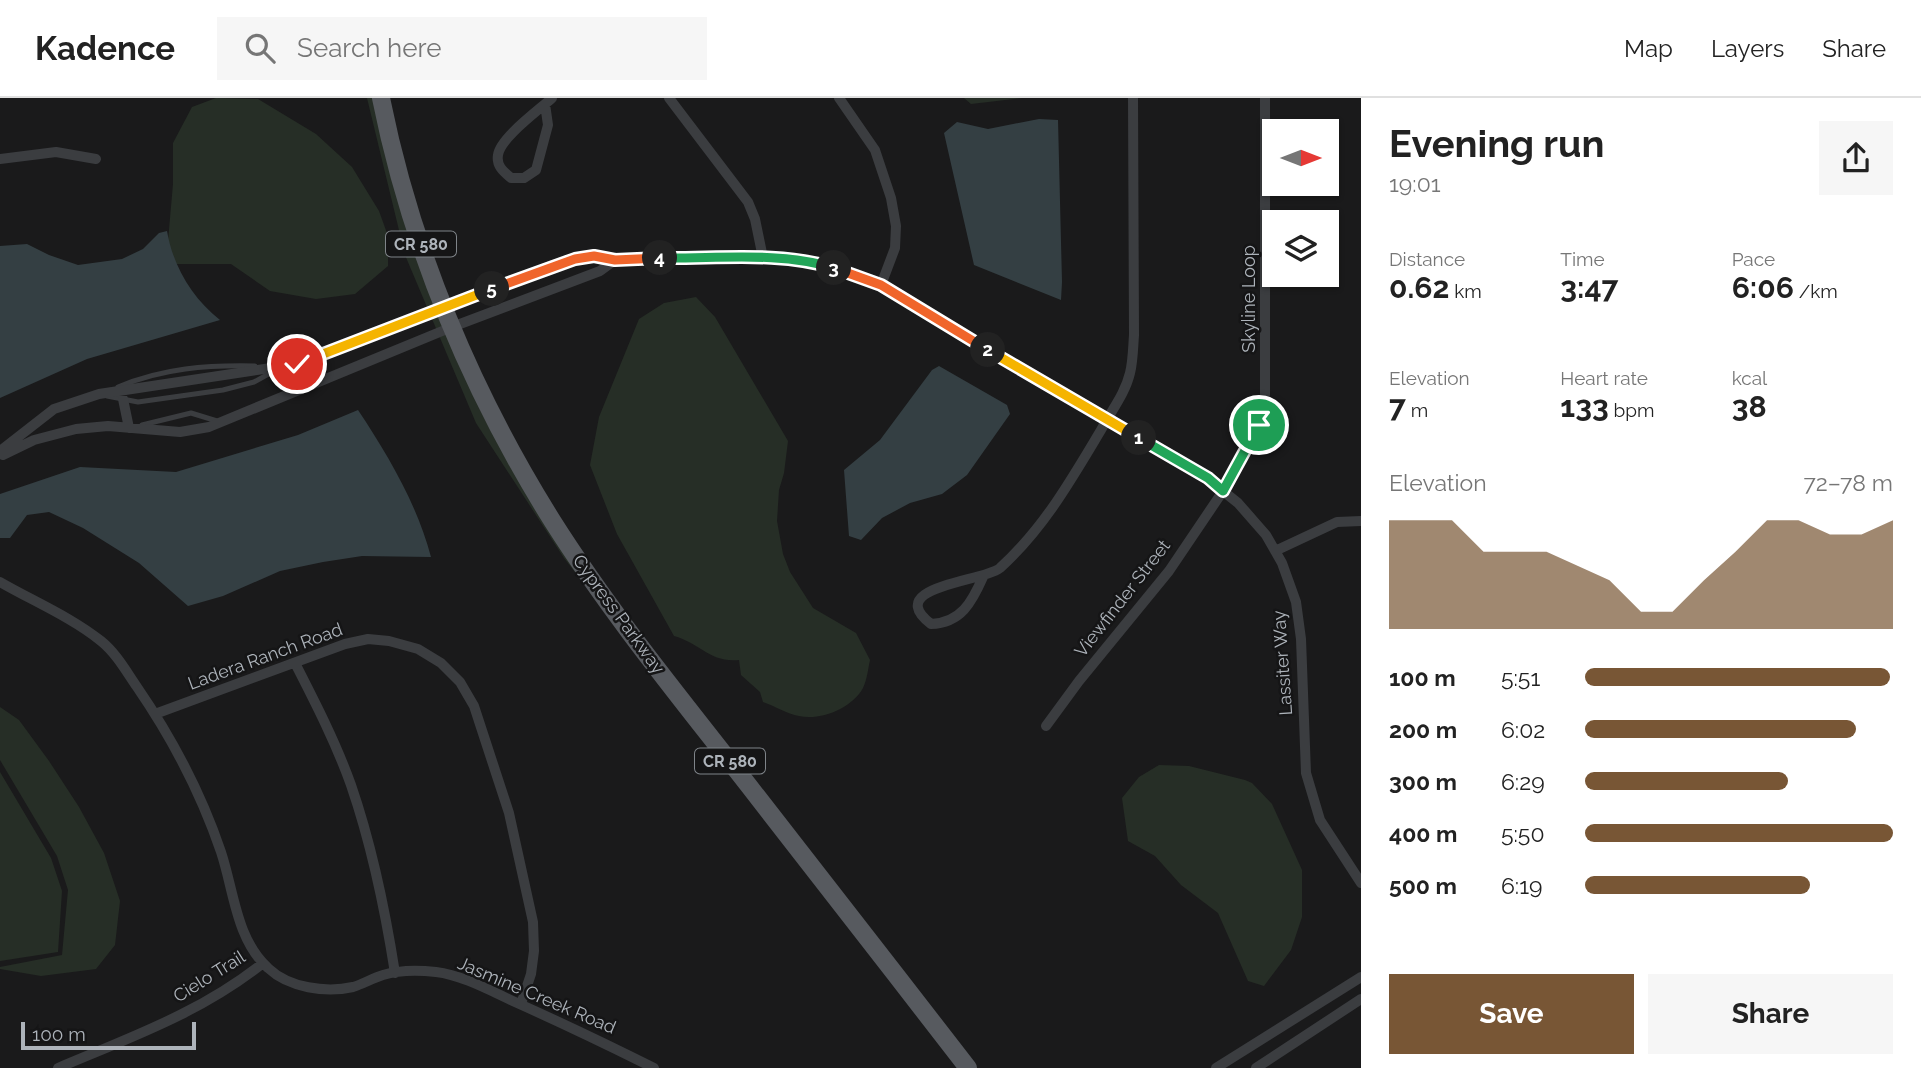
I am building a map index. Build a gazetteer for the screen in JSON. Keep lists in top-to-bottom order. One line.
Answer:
{"streets":{"main road":["CR 580","Cypress Parkway"],"street":["Skyline Loop","Viewfinder Street","Ladera Ranch Road","Lassiter Way","Cielo Trail","Jasmine Creek Road"]},"crossings":[["Skyline Loop","Viewfinder Street"],["Skyline Loop","Lassiter Way"],["Viewfinder Street","Lassiter Way"],["Cypress Parkway","Lassiter Way"],["Ladera Ranch Road","Jasmine Creek Road"],["Cielo Trail","Jasmine Creek Road"]],"scale_bar":"100 m","north":"right","page":{"header":"Kadence","search":"Search here","nav":["Map","Layers","Share"],"heading":["Evening run","19:01"],"stats":[["Distance","0.62 km"],["Time","3:47"],["Pace","6:06 /km"],["Elevation","7 m"],["Heart rate","133 bpm"],["kcal","38"]],"pins":["4","3","5","2","1"],"chart":["Elevation","72–78 m"],"list":[{"name":"100 m","note":"5:51"},{"name":"200 m","note":"6:02"},{"name":"300 m","note":"6:29"},{"name":"400 m","note":"5:50"},{"name":"500 m","note":"6:19"}],"buttons":["Save","Share"],"scale":"100 m"}}
